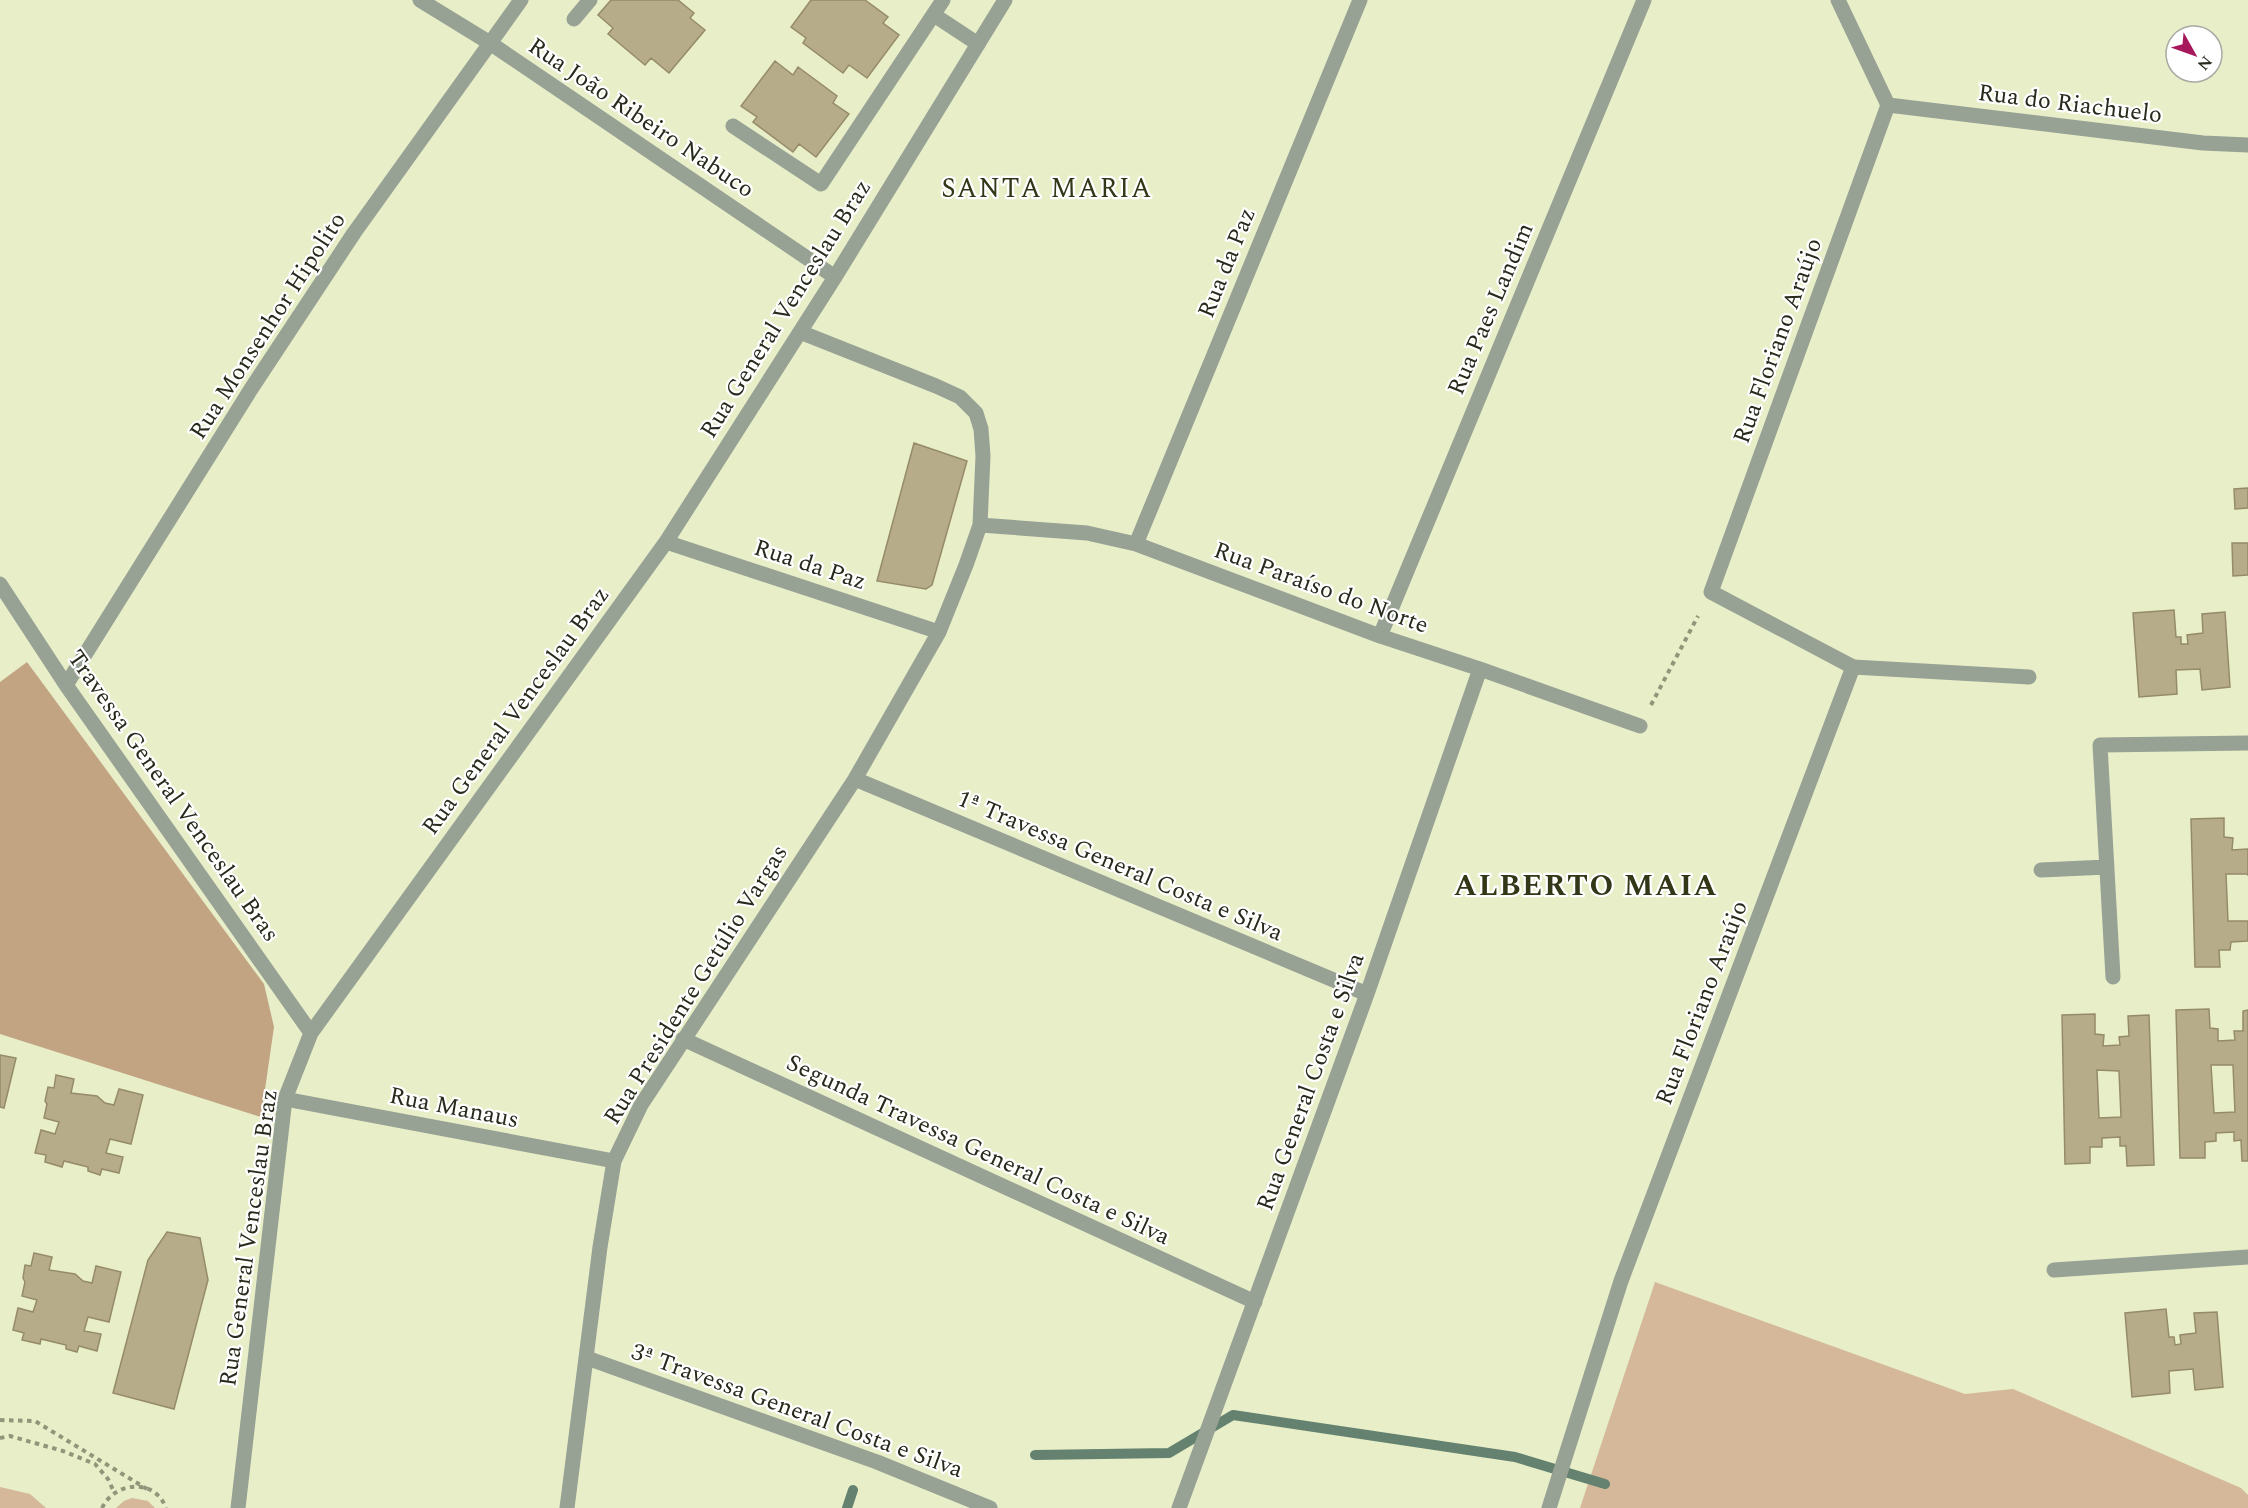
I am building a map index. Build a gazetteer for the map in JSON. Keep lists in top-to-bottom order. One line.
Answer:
{"streets":{"street":["Rua do Riachuelo","Rua João Ribeiro Nabuco","Rua da Paz","Rua General Venceslau Braz","Rua Paes Landim","Rua Monsenhor Hipolito","Rua Floriano Araújo","Rua Paraíso do Norte","Travessa General Venceslau Bras","1ª Travessa General Costa e Silva","Rua Presidente Getúlio Vargas","Rua General Costa e Silva","Rua Manaus","Segunda Travessa General Costa e Silva","3ª Travessa General Costa e Silva"]},"crossings":[["Rua do Riachuelo","Rua Floriano Araújo"],["Rua João Ribeiro Nabuco","Rua General Venceslau Braz"],["Rua João Ribeiro Nabuco","Rua Monsenhor Hipolito"],["Rua da Paz","Rua General Venceslau Braz"],["Rua da Paz","Rua Paraíso do Norte"],["Rua da Paz","Rua Presidente Getúlio Vargas"],["Rua General Venceslau Braz","Travessa General Venceslau Bras"],["Rua General Venceslau Braz","Rua Presidente Getúlio Vargas"],["Rua General Venceslau Braz","Rua Manaus"],["Rua Paes Landim","Rua Paraíso do Norte"],["Rua Monsenhor Hipolito","Travessa General Venceslau Bras"],["Rua Paraíso do Norte","Rua Presidente Getúlio Vargas"],["Rua Paraíso do Norte","Rua General Costa e Silva"],["1ª Travessa General Costa e Silva","Rua Presidente Getúlio Vargas"],["1ª Travessa General Costa e Silva","Rua General Costa e Silva"],["Rua Presidente Getúlio Vargas","Rua Manaus"],["Rua Presidente Getúlio Vargas","Segunda Travessa General Costa e Silva"],["Rua Presidente Getúlio Vargas","3ª Travessa General Costa e Silva"],["Rua General Costa e Silva","Segunda Travessa General Costa e Silva"]],"districts":["SANTA MARIA","ALBERTO MAIA"],"north":"bottom right"}
